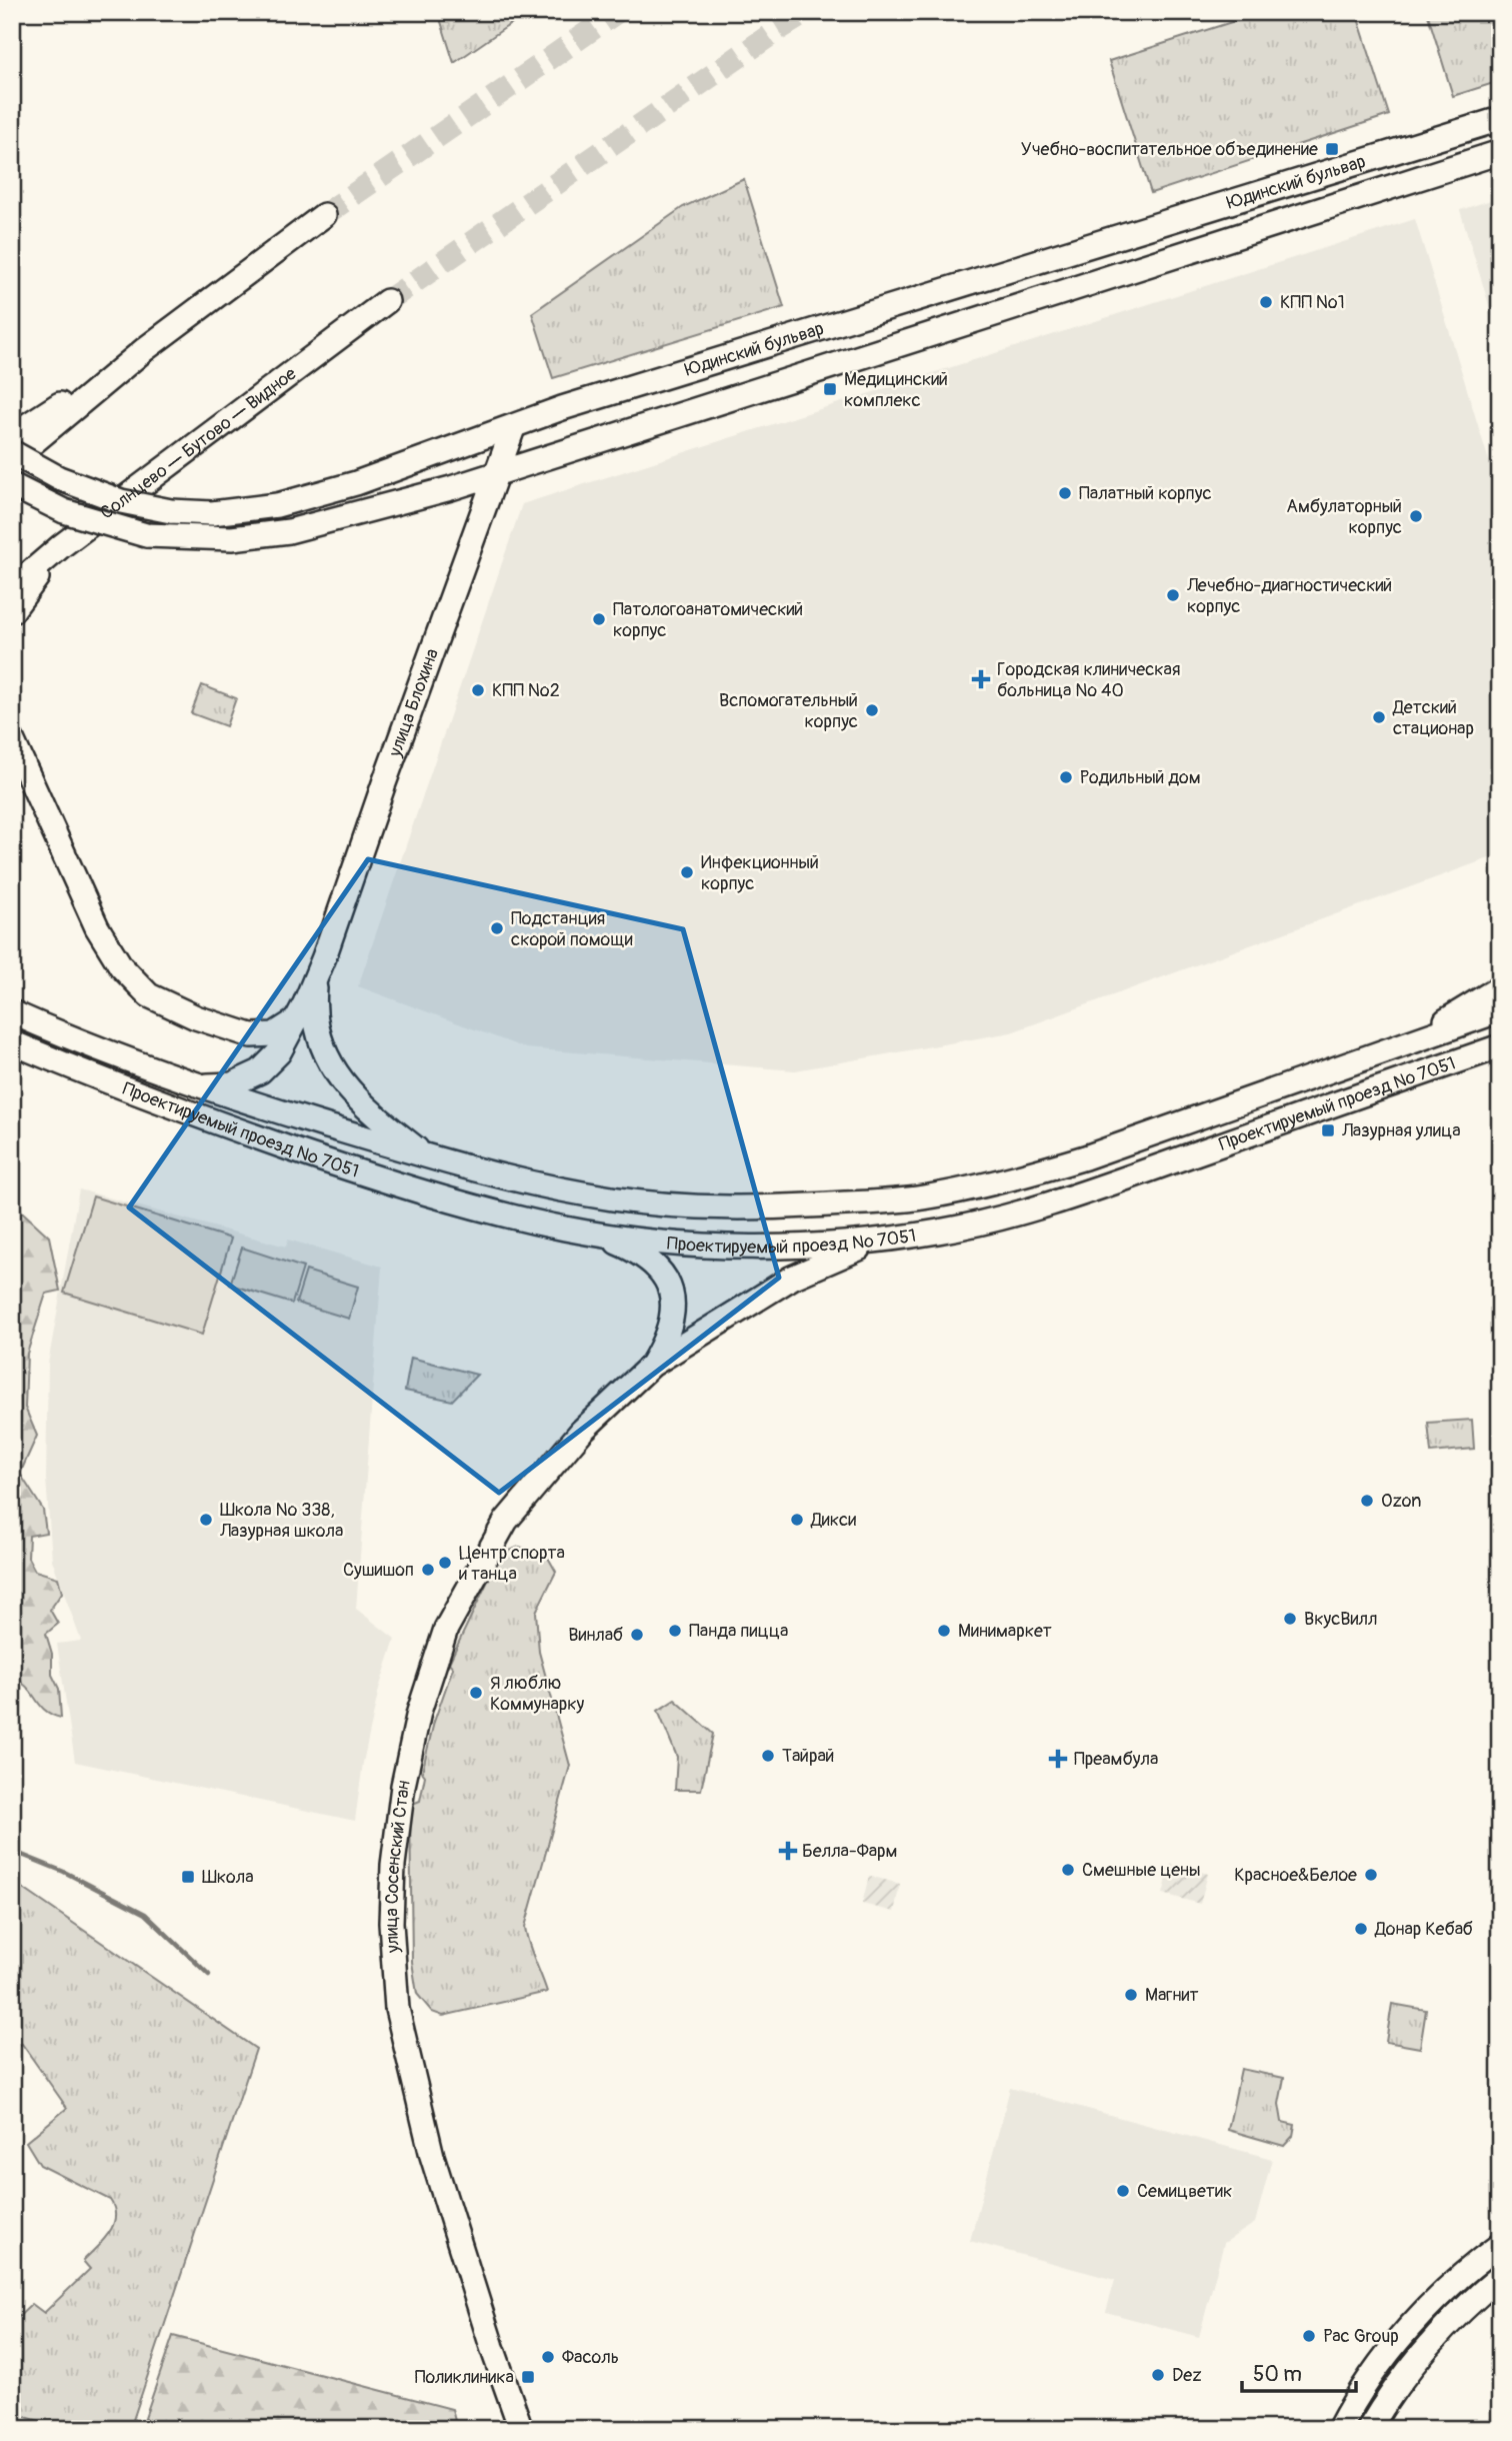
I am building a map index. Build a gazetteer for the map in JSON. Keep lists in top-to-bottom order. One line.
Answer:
{"streets":{"street":["Юдинский бульвар","Солнцево — Бутово — Видное","улица Блохина","Проектируемый проезд № 7051","улица Сосенский Стан"]},"crossings":[["Юдинский бульвар","улица Блохина"]],"places":{"transit":["Учебно-воспитательное объединение","Медицинский комплекс","Лазурная улица","Школа","Поликлиника"],"other":["КПП №1","Палатный корпус","Амбулаторный корпус","Лечебно-диагностический корпус","Патологоанатомический корпус","КПП №2","Вспомогательный корпус","Детский стационар","Родильный дом","Инфекционный корпус","Подстанция скорой помощи","Ozon","Школа № 338, Лазурная школа","Дикси","Центр спорта и танца","Сушишоп","ВкусВилл","Панда пицца","Минимаркет","Винлаб","Я люблю Коммунарку","Тайрай","Смешные цены","Красное&Белое","Донар Кебаб","Магнит","Семицветик","Pac Group","Фасоль","Dez"],"health":["Городская клиническая больница № 40","Преамбула","Белла-Фарм"]},"scale_bar":"50 m"}
